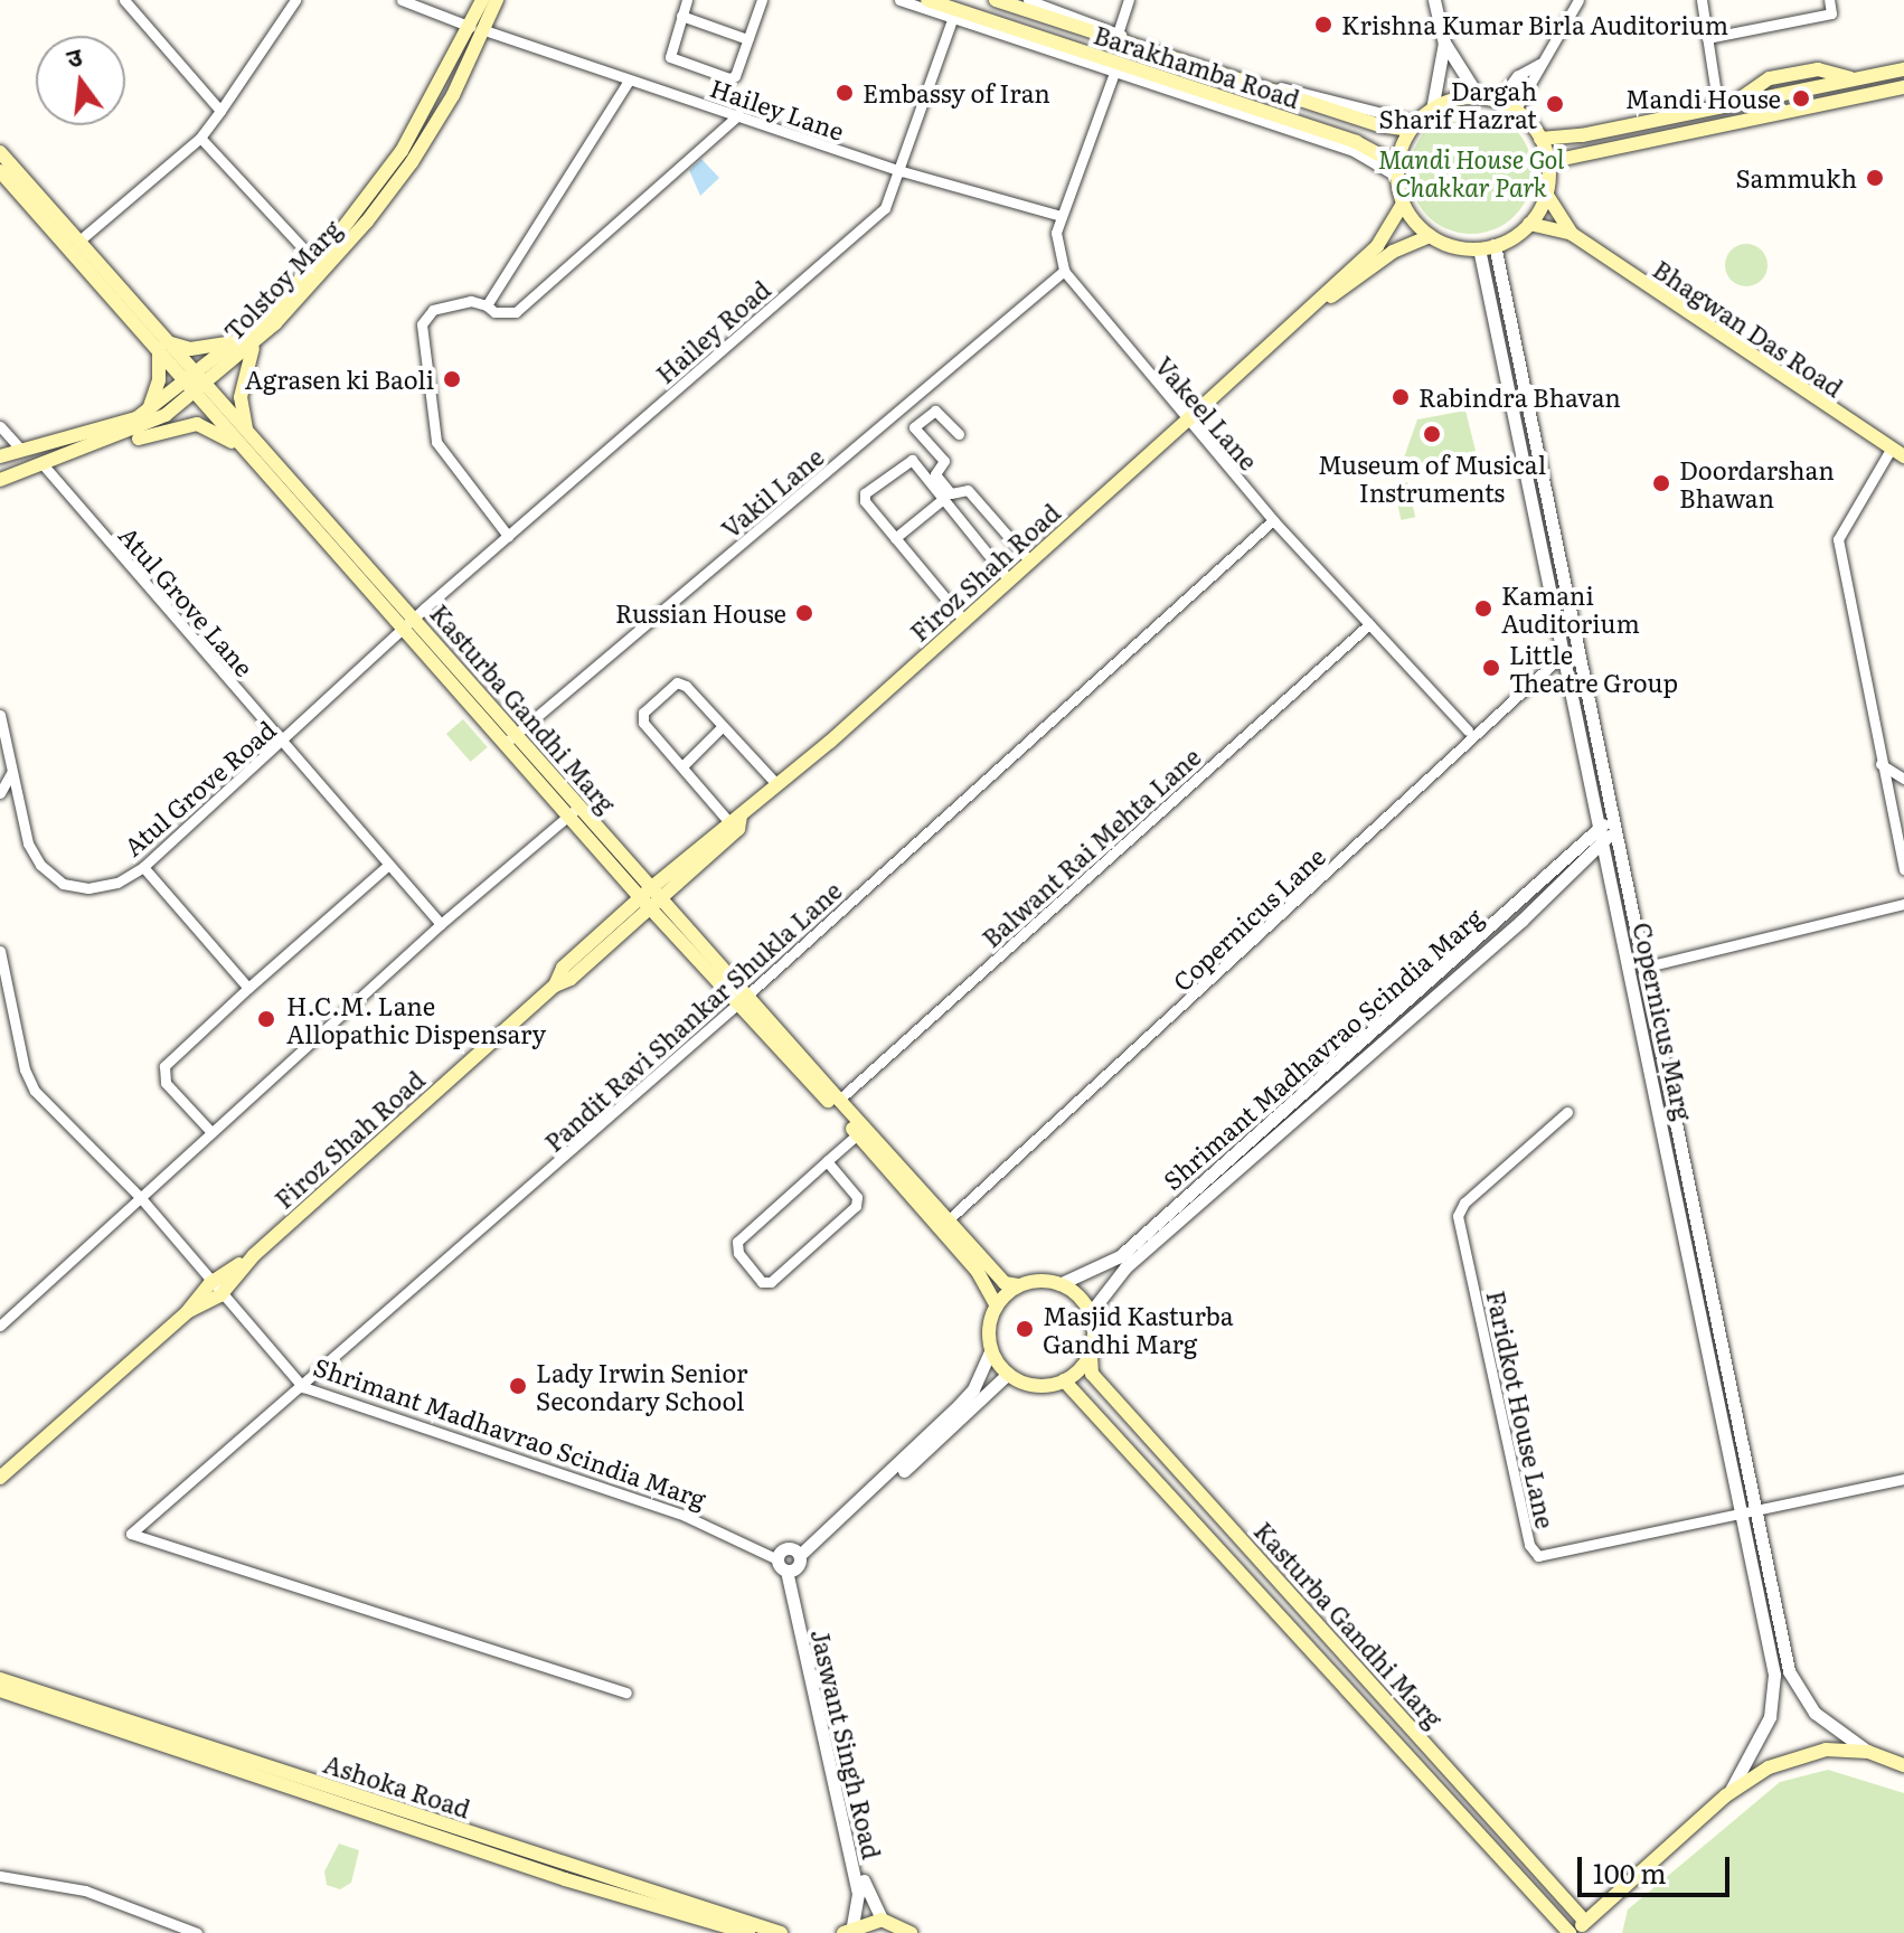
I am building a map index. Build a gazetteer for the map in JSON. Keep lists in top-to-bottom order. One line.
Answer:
{"streets":{"main road":["Barakhamba Road","Tolstoy Marg","Bhagwan Das Road","Firoz Shah Road","Kasturba Gandhi Marg","Ashoka Road"],"street":["Hailey Lane","Hailey Road","Vakeel Lane","Vakil Lane","Atul Grove Lane","Atul Grove Road","Balwant Rai Mehta Lane","Copernicus Lane","Pandit Ravi Shankar Shukla Lane","Copernicus Marg","Shrimant Madhavrao Scindia Marg","Faridkot House Lane","Jaswant Singh Road"]},"crossings":[["Barakhamba Road","Bhagwan Das Road"],["Barakhamba Road","Hailey Road"],["Barakhamba Road","Firoz Shah Road"],["Barakhamba Road","Copernicus Marg"],["Hailey Lane","Tolstoy Marg"],["Hailey Lane","Hailey Road"],["Tolstoy Marg","Atul Grove Lane"],["Tolstoy Marg","Kasturba Gandhi Marg"],["Bhagwan Das Road","Firoz Shah Road"],["Bhagwan Das Road","Copernicus Marg"],["Hailey Road","Kasturba Gandhi Marg"],["Hailey Road","Atul Grove Road"],["Vakeel Lane","Vakil Lane"],["Vakeel Lane","Firoz Shah Road"],["Vakeel Lane","Balwant Rai Mehta Lane"],["Vakeel Lane","Pandit Ravi Shankar Shukla Lane"],["Vakil Lane","Kasturba Gandhi Marg"],["Firoz Shah Road","Kasturba Gandhi Marg"],["Firoz Shah Road","Copernicus Marg"],["Firoz Shah Road","Shrimant Madhavrao Scindia Marg"],["Atul Grove Lane","Atul Grove Road"],["Kasturba Gandhi Marg","Atul Grove Road"],["Kasturba Gandhi Marg","Balwant Rai Mehta Lane"],["Kasturba Gandhi Marg","Copernicus Lane"],["Kasturba Gandhi Marg","Pandit Ravi Shankar Shukla Lane"],["Kasturba Gandhi Marg","Shrimant Madhavrao Scindia Marg"],["Copernicus Lane","Copernicus Marg"],["Pandit Ravi Shankar Shukla Lane","Shrimant Madhavrao Scindia Marg"],["Copernicus Marg","Shrimant Madhavrao Scindia Marg"],["Copernicus Marg","Faridkot House Lane"],["Shrimant Madhavrao Scindia Marg","Jaswant Singh Road"]],"parks":["Mandi House Gol Chakkar Park"],"places":["Krishna Kumar Birla Auditorium","Embassy of Iran","Mandi House","Dargah Sharif Hazrat","Sammukh","Agrasen ki Baoli","Rabindra Bhavan","Museum of Musical Instruments","Doordarshan Bhawan","Kamani Auditorium","Russian House","Little Theatre Group","H.C.M. Lane Allopathic Dispensary","Masjid Kasturba Gandhi Marg","Lady Irwin Senior Secondary School"],"scale_bar":"100 m","north":"top"}
